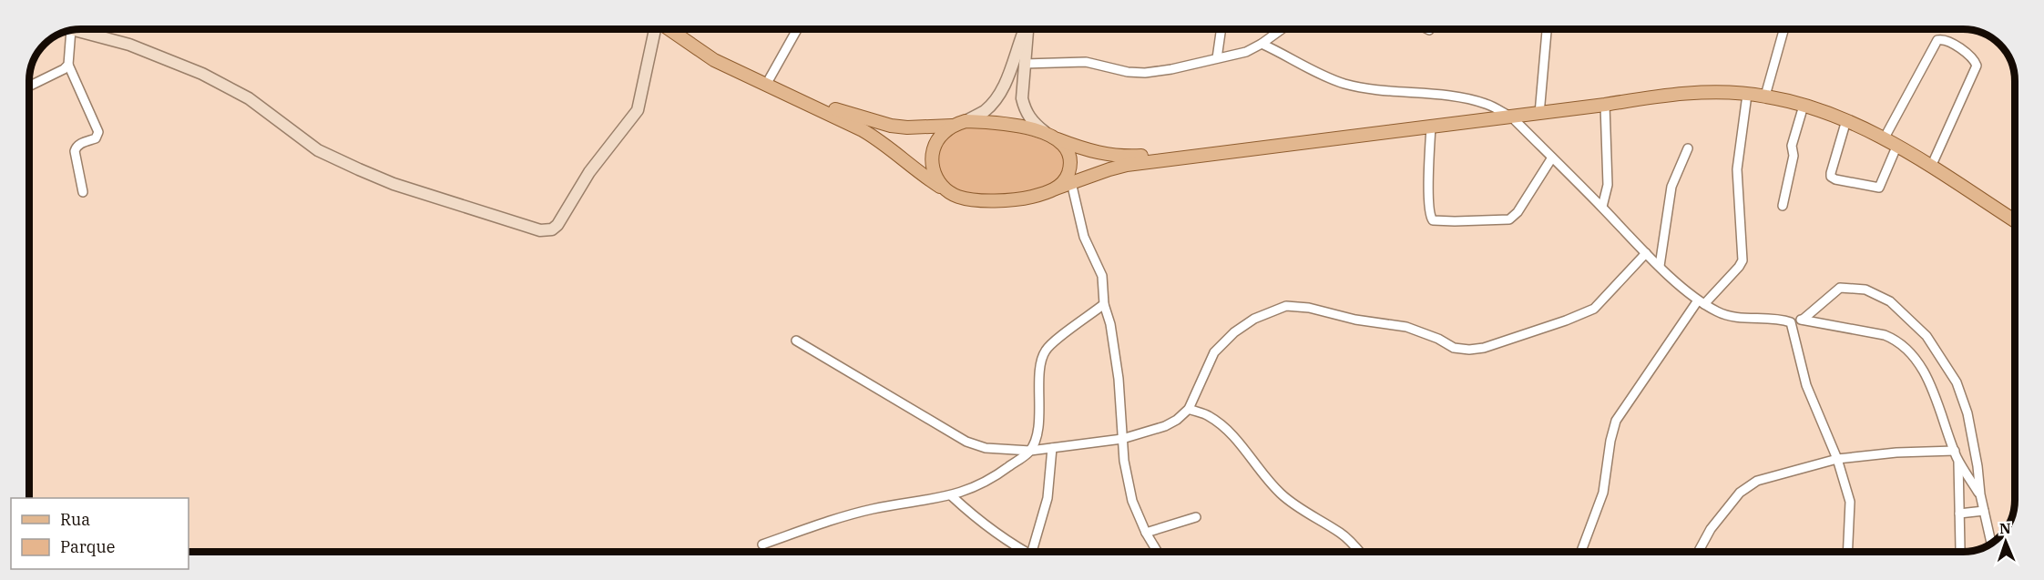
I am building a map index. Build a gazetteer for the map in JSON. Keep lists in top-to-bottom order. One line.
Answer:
{"legend":["Rua","Parque"],"north":"top"}
